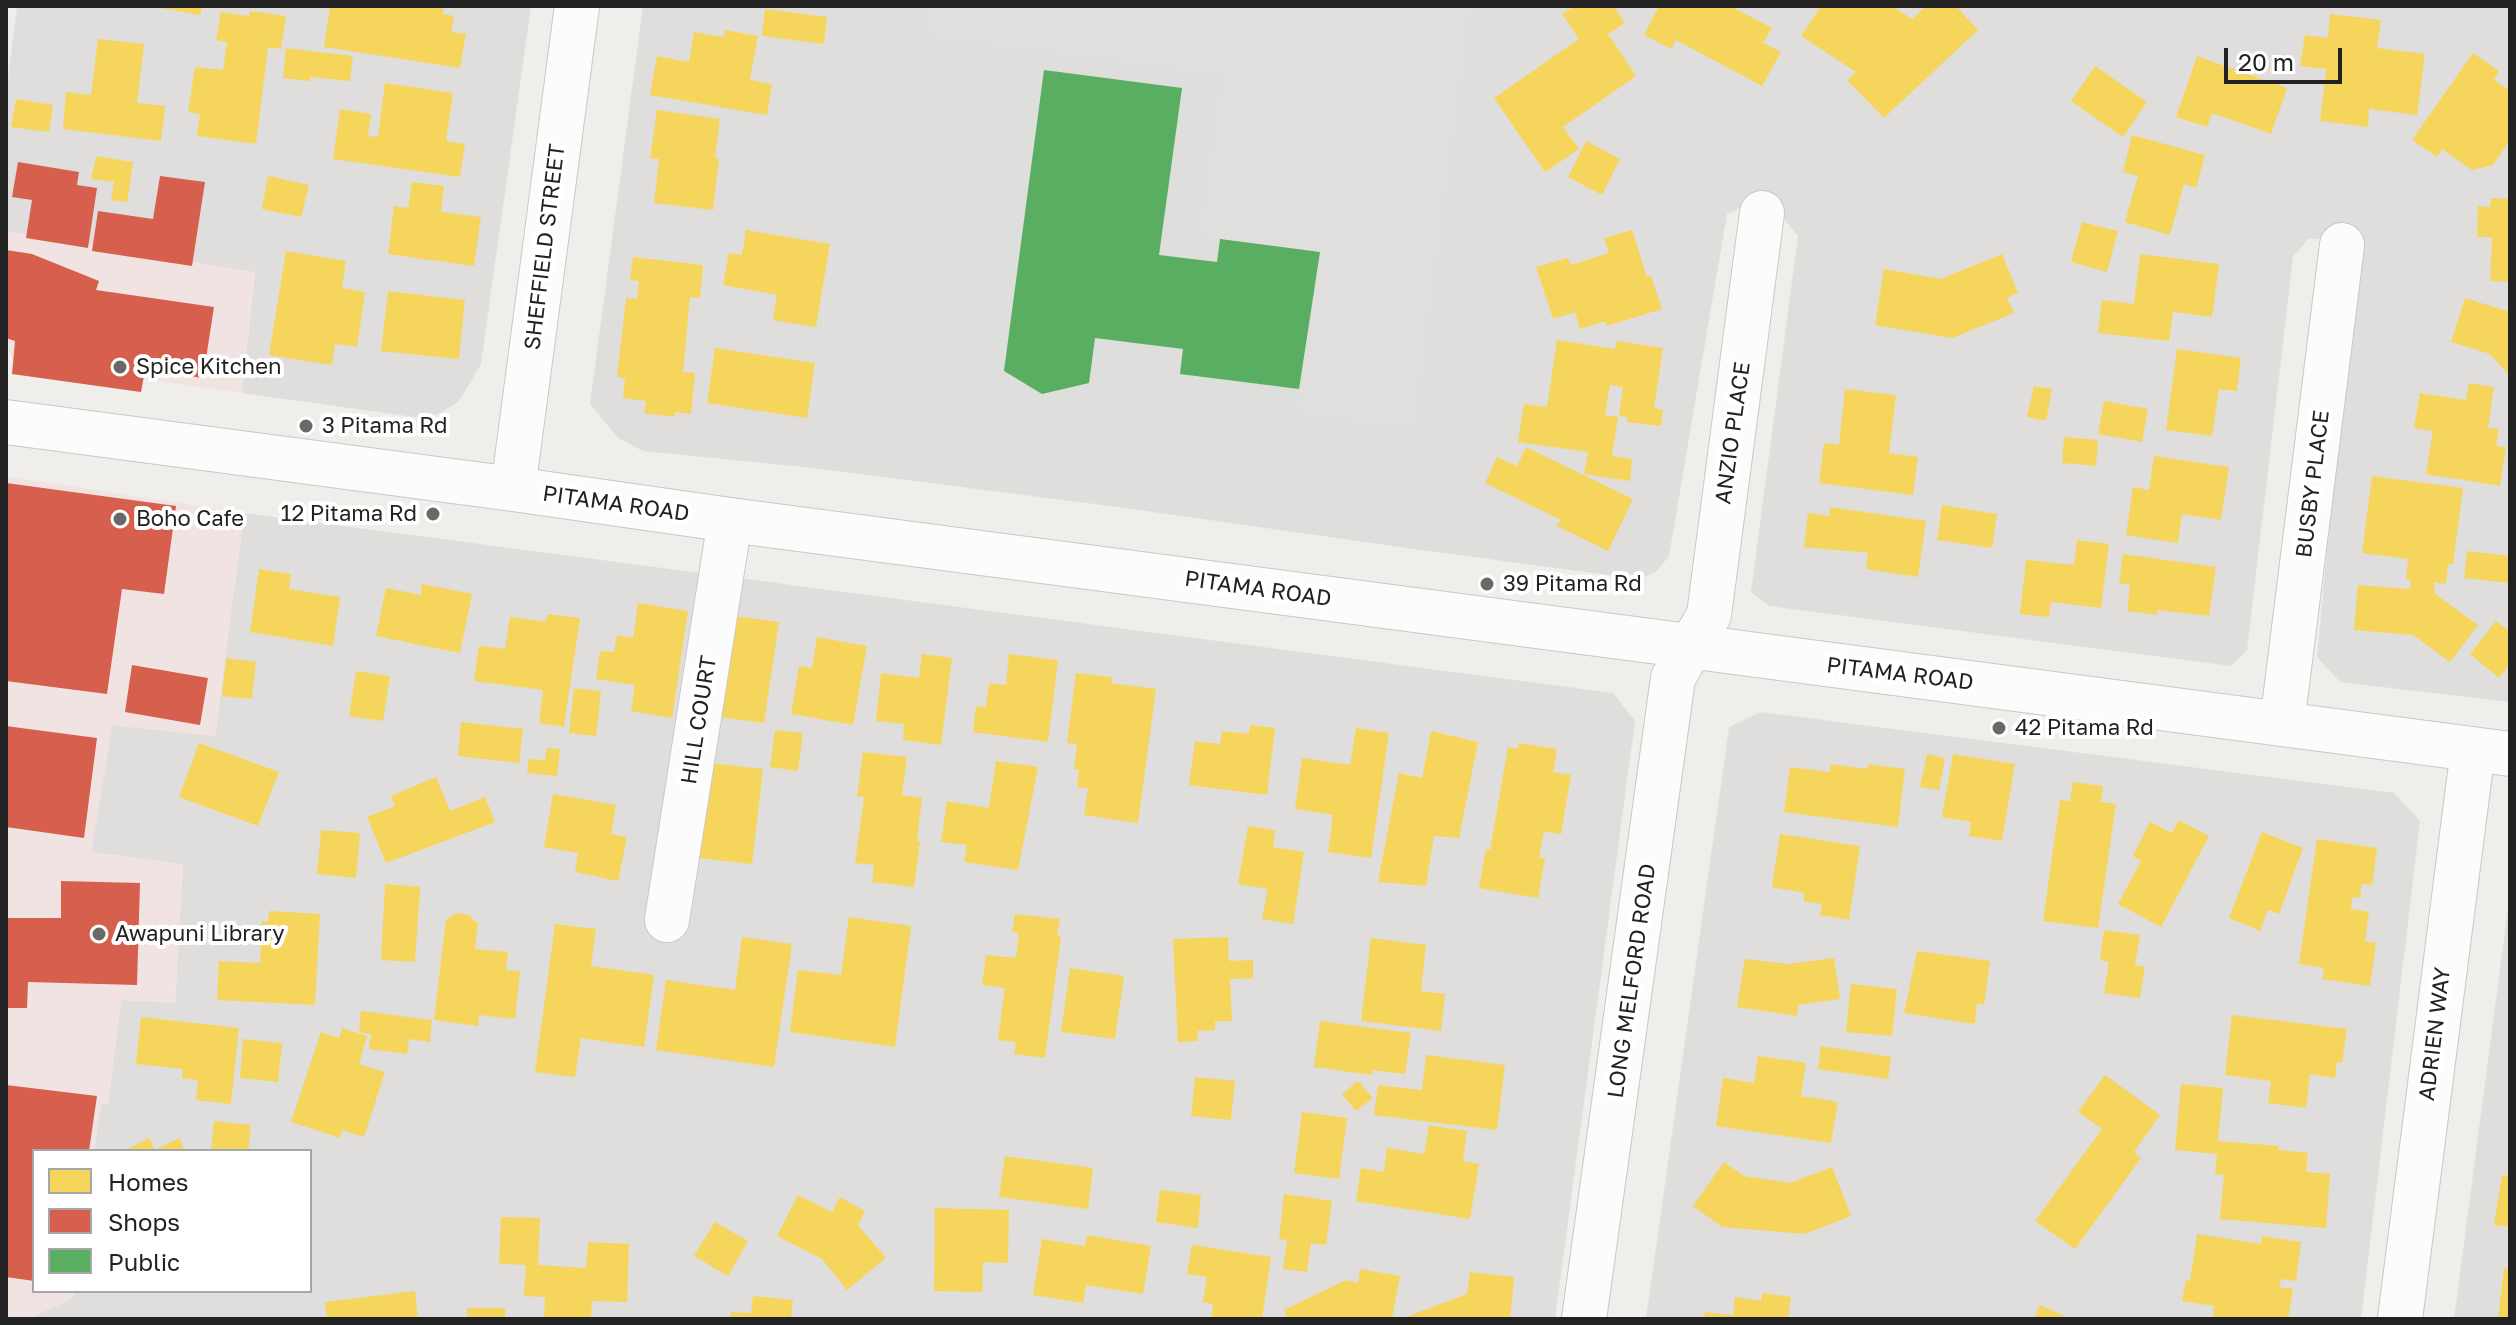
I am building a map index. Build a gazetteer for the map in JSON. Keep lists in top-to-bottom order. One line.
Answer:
{"streets":{"street":["SHEFFIELD STREET","ANZIO PLACE","BUSBY PLACE","PITAMA ROAD","HILL COURT","LONG MELFORD ROAD","ADRIEN WAY"]},"crossings":[["SHEFFIELD STREET","PITAMA ROAD"],["ANZIO PLACE","PITAMA ROAD"],["ANZIO PLACE","LONG MELFORD ROAD"],["BUSBY PLACE","PITAMA ROAD"],["PITAMA ROAD","HILL COURT"],["PITAMA ROAD","LONG MELFORD ROAD"],["PITAMA ROAD","ADRIEN WAY"]],"places":["Spice Kitchen","3 Pitama Rd","12 Pitama Rd","Boho Cafe","39 Pitama Rd","42 Pitama Rd","Awapuni Library"],"legend":["Homes","Shops","Public"],"scale_bar":"20 m"}
